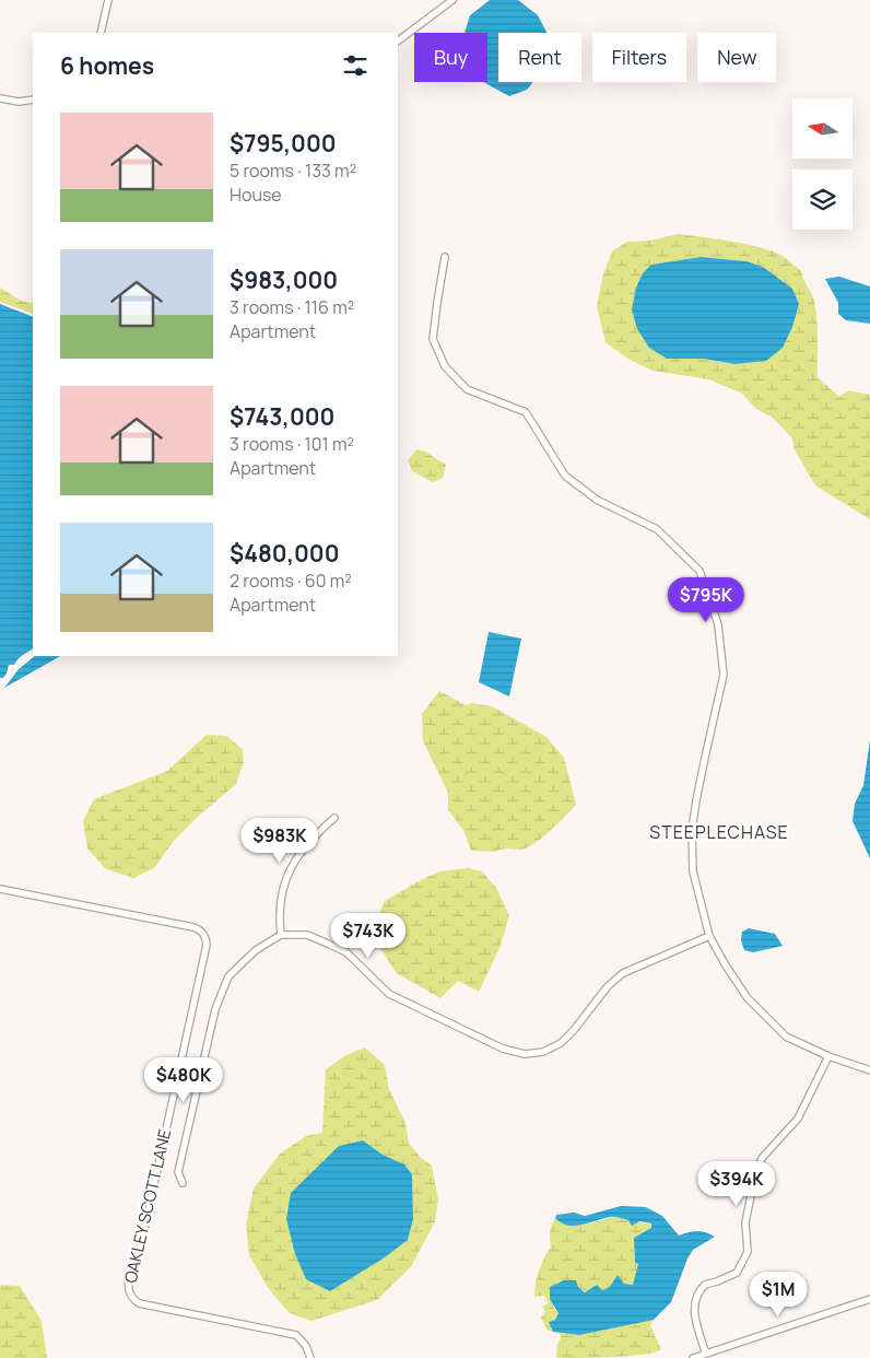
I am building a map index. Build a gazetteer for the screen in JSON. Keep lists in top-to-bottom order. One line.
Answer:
{"streets":{"street":["OAKLEY SCOTT LANE"]},"districts":["STEEPLECHASE"],"north":"left","page":{"chip":["Buy","Rent","Filters","New"],"heading":"6 homes","list":[{"name":"$795,000","note":"5 rooms · 133 m² · House"},{"name":"$983,000","note":"3 rooms · 116 m² · Apartment"},{"name":"$743,000","note":"3 rooms · 101 m² · Apartment"},{"name":"$480,000","note":"2 rooms · 60 m² · Apartment"}],"price":["$795K","$983K","$743K","$480K","$394K","$1M"]}}
